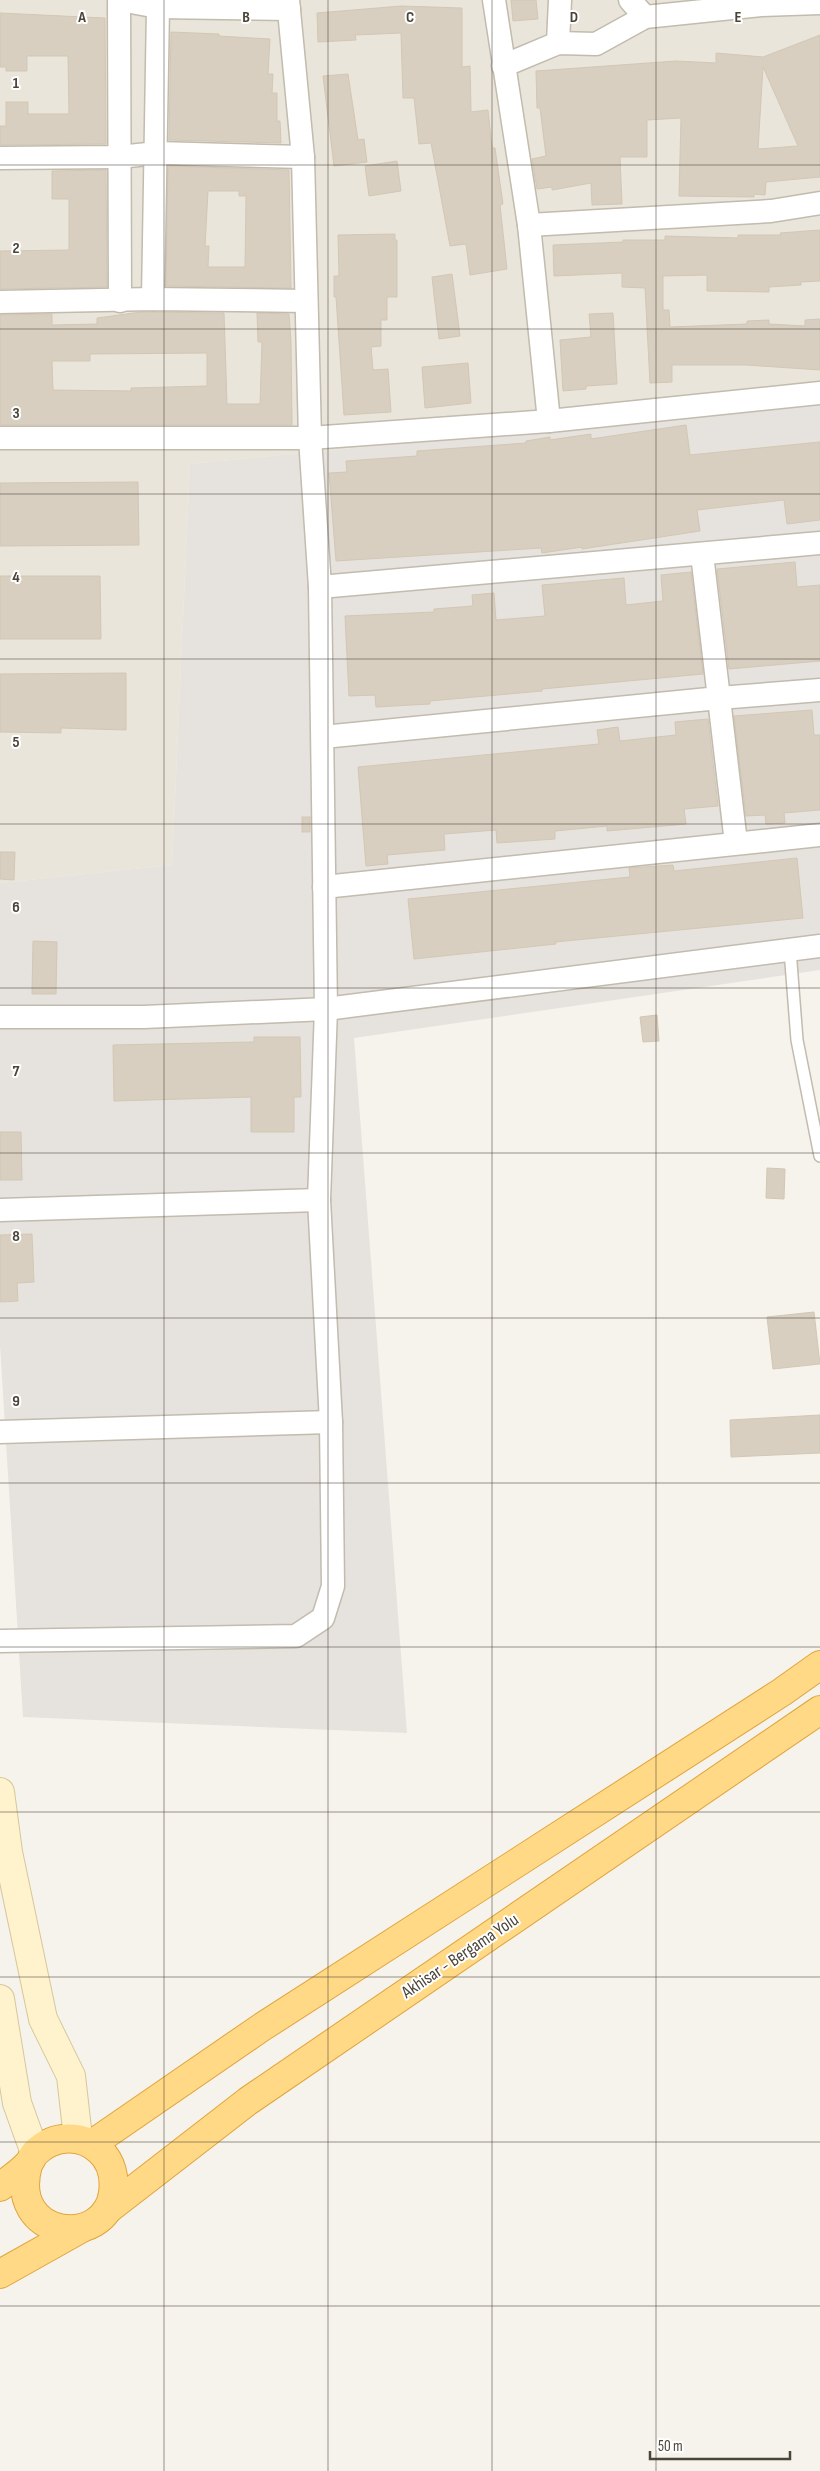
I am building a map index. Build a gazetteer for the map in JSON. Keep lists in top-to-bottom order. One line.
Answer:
{"streets":{"highway":["Akhisar - Bergama Yolu"]},"scale_bar":"50 m","grid":{"columns":["A","B","C","D","E"],"rows":["1","2","3","4","5","6","7","8","9"]}}
